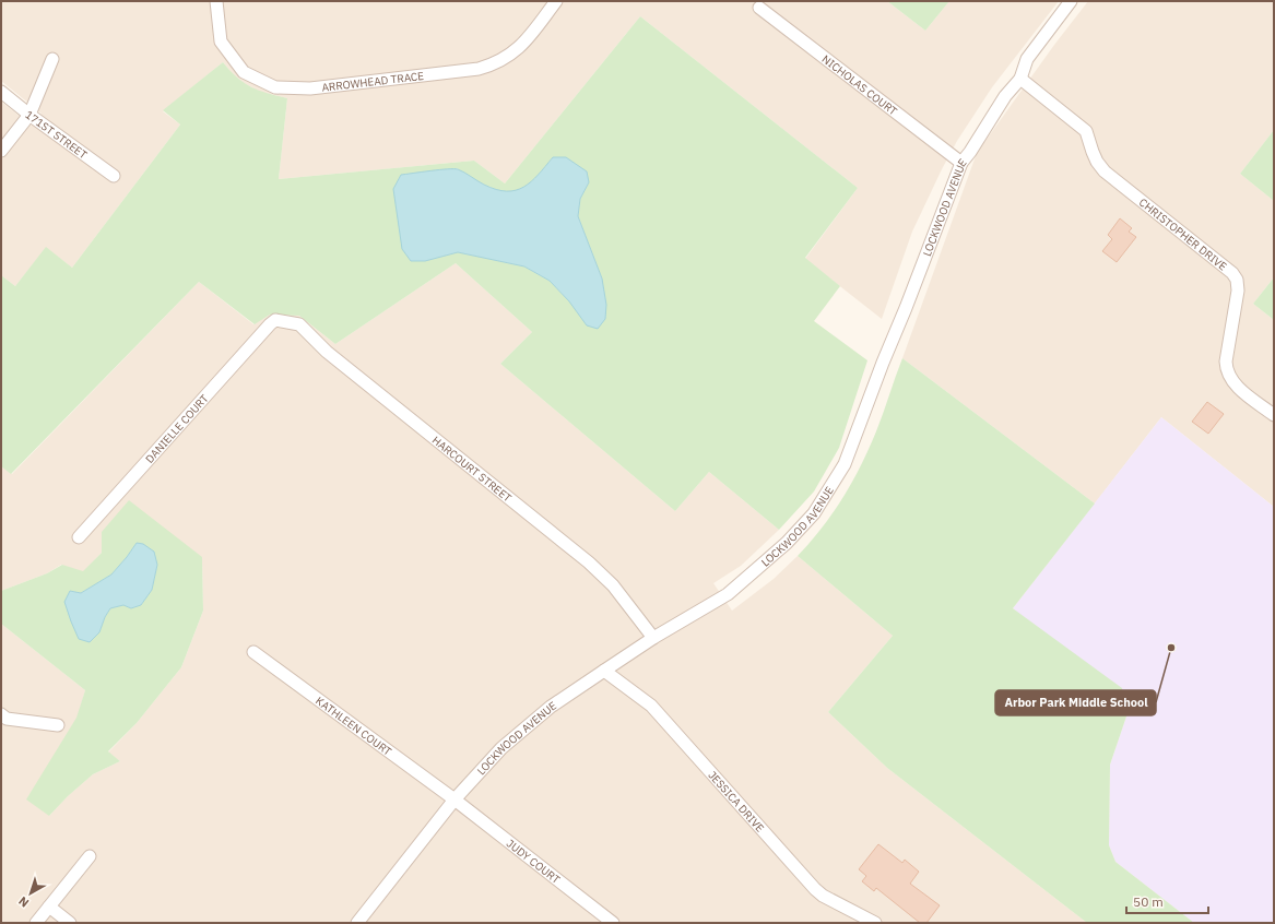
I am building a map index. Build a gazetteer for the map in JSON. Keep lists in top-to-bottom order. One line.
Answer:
{"streets":{"street":["ARROWHEAD TRACE","NICHOLAS COURT","171ST STREET","LOCKWOOD AVENUE","CHRISTOPHER DRIVE","DANIELLE COURT","HARCOURT STREET","KATHLEEN COURT","JESSICA DRIVE","JUDY COURT"]},"crossings":[["NICHOLAS COURT","LOCKWOOD AVENUE"],["LOCKWOOD AVENUE","CHRISTOPHER DRIVE"],["LOCKWOOD AVENUE","HARCOURT STREET"],["LOCKWOOD AVENUE","KATHLEEN COURT"],["LOCKWOOD AVENUE","JESSICA DRIVE"],["LOCKWOOD AVENUE","JUDY COURT"],["DANIELLE COURT","HARCOURT STREET"],["KATHLEEN COURT","JUDY COURT"]],"places":["Arbor Park Middle School"],"scale_bar":"50 m","north":"bottom left"}
